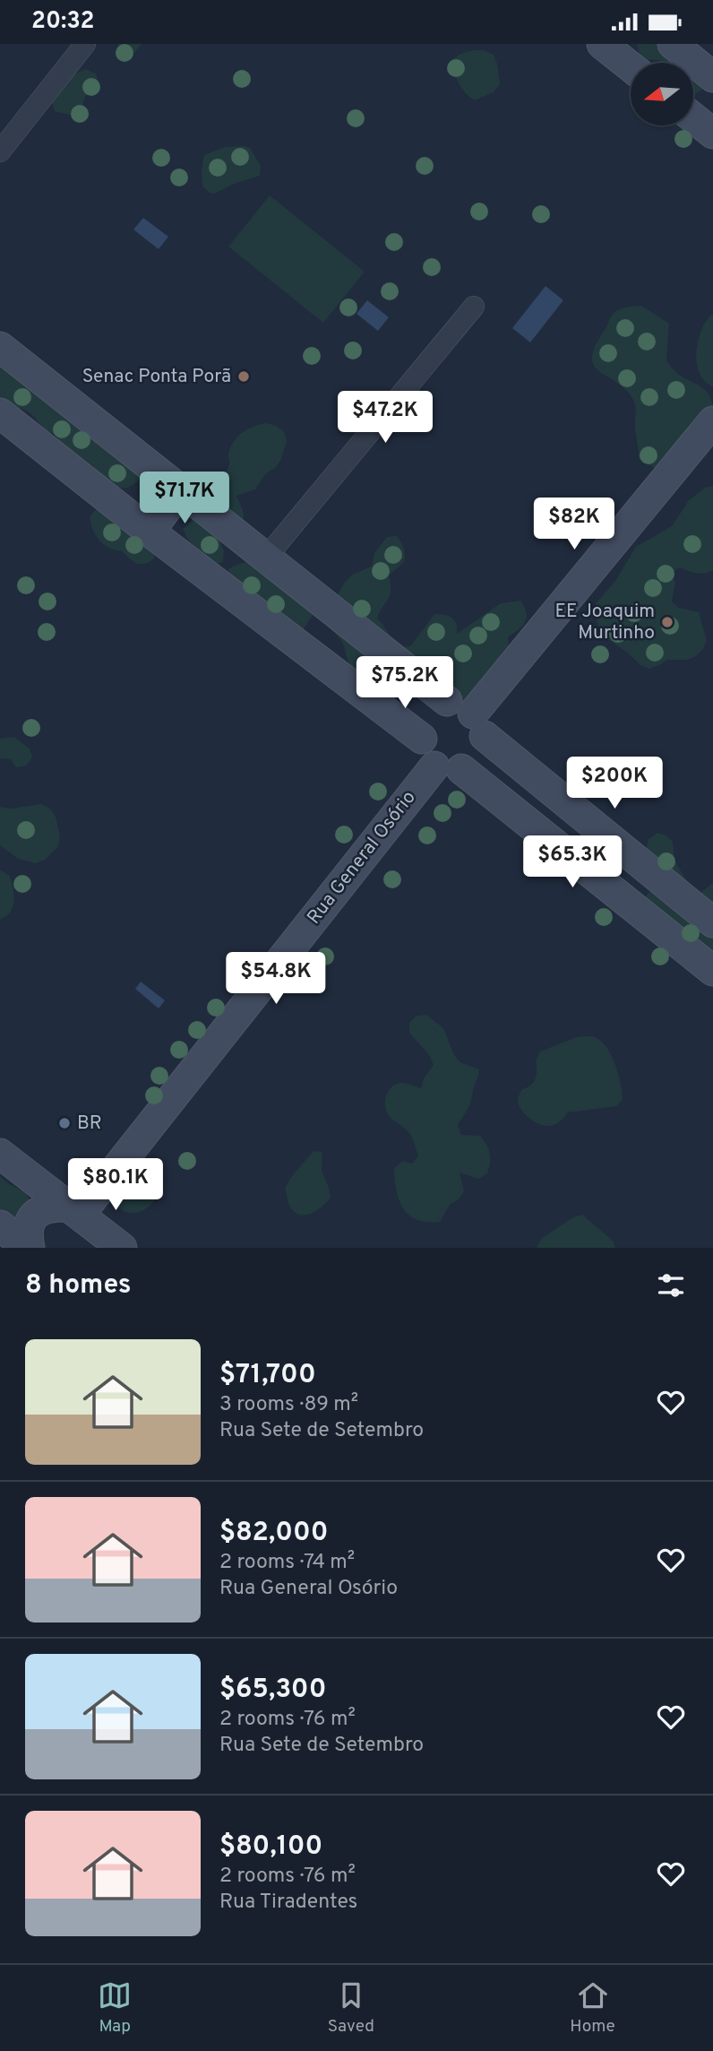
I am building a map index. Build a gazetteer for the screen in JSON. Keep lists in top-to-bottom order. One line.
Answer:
{"streets":{"main road":["Rua General Osório"]},"places":["Senac Ponta Porã","EE Joaquim Murtinho","BR"],"north":"left","page":{"status":"20:32","price":["$47.2K","$71.7K","$82K","$75.2K","$200K","$65.3K","$54.8K","$80.1K"],"heading":"8 homes","list":[{"name":"$71,700","note":"3 rooms · 89 m² · Rua Sete de Setembro"},{"name":"$82,000","note":"2 rooms · 74 m² · Rua General Osório"},{"name":"$65,300","note":"2 rooms · 76 m² · Rua Sete de Setembro"},{"name":"$80,100","note":"2 rooms · 76 m² · Rua Tiradentes"}],"tabs":["Map","Saved","Home"]}}
